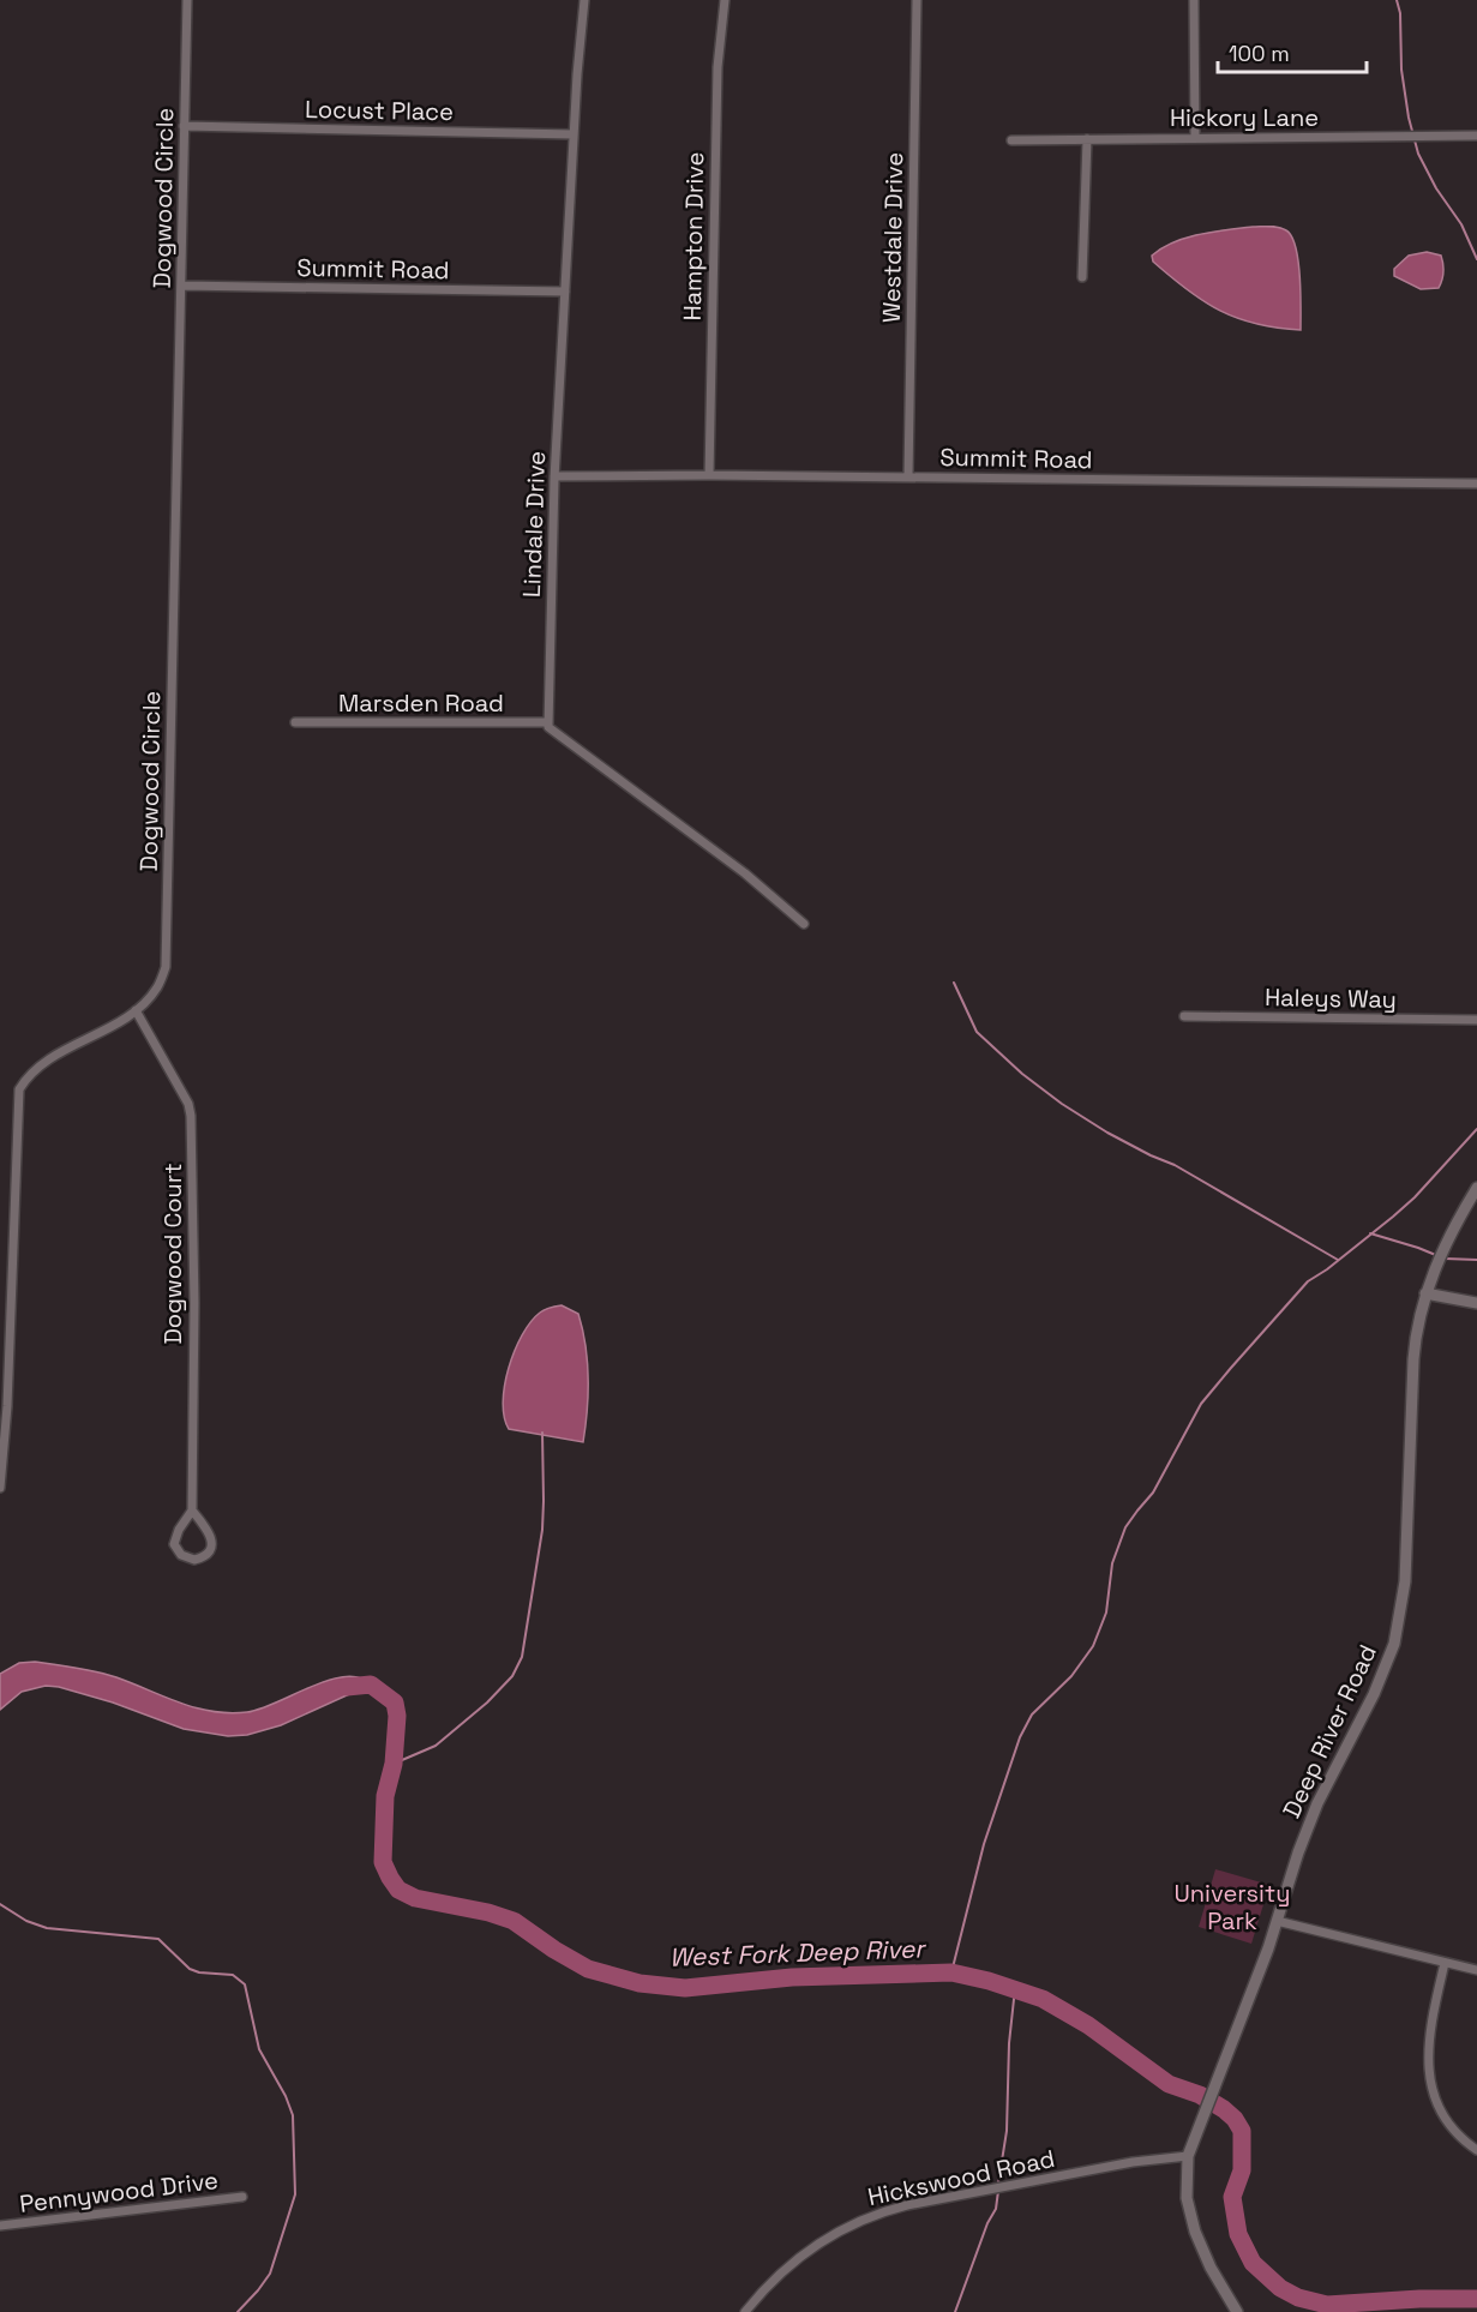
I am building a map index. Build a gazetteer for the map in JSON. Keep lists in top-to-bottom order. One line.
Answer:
{"streets":{"street":["Locust Place","Hickory Lane","Dogwood Circle","Hampton Drive","Westdale Drive","Summit Road","Lindale Drive","Marsden Road","Haleys Way","Dogwood Court","Deep River Road","Hickswood Road","Pennywood Drive"]},"crossings":[["Locust Place","Dogwood Circle"],["Locust Place","Lindale Drive"],["Dogwood Circle","Summit Road"],["Dogwood Circle","Dogwood Court"],["Hampton Drive","Summit Road"],["Westdale Drive","Summit Road"],["Summit Road","Lindale Drive"],["Lindale Drive","Marsden Road"],["Deep River Road","Hickswood Road"]],"water":["West Fork Deep River"],"parks":["University Park"],"scale_bar":"100 m"}
